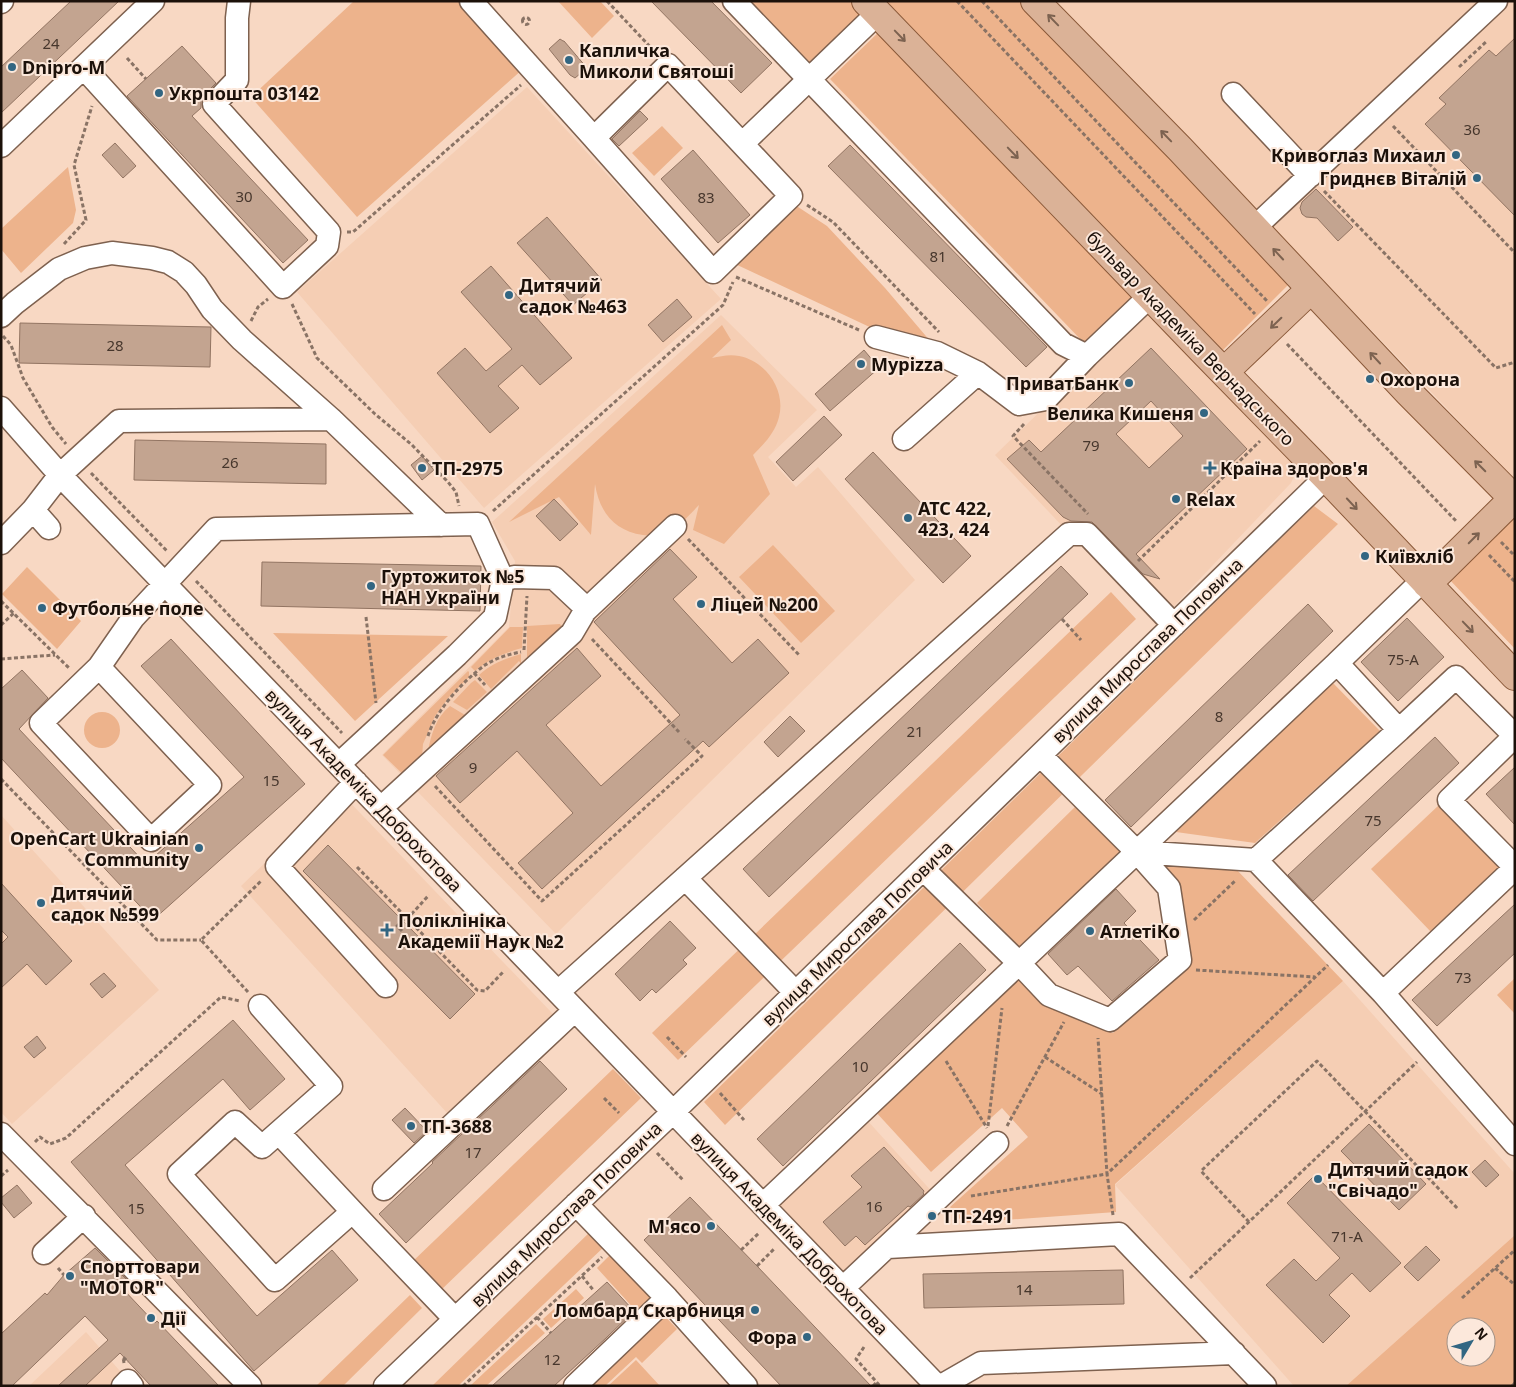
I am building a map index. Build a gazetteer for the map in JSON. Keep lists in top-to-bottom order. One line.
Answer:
{"streets":{"main road":["бульвар Академіка Вернадського"],"street":["вулиця Мирослава Поповича","вулиця Академіка Доброхотова"]},"crossings":[["бульвар Академіка Вернадського","вулиця Мирослава Поповича"],["вулиця Мирослава Поповича","вулиця Академіка Доброхотова"]],"places":{"other":["Капличка Миколи Святоші","Dnipro-M","Укрпошта 03142","Кривоглаз Михаил","Гриднєв Віталій","Дитячий садок №463","Mypizza","Охорона","ПриватБанк","Велика Кишеня","ТП-2975","Relax","АТС 422, 423, 424","Київхліб","Гуртожиток №5 НАН України","Ліцей №200","Футбольне поле","OpenCart Ukrainian Community","Дитячий садок №599","АтлетіКо","ТП-3688","Дитячий садок \"Свічадо\"","ТП-2491","М'ясо","Спорттовари \"MOTOR\"","Ломбард Скарбниця","Дії","Фора"],"health":["Країна здоров'я","Поліклініка Академії Наук №2"]},"house_numbers":["24","36","30","83","81","28","79","26","75-А","8","21","9","15","75","73","10","17","16","15","71-А","14","12"],"north":"top right"}
